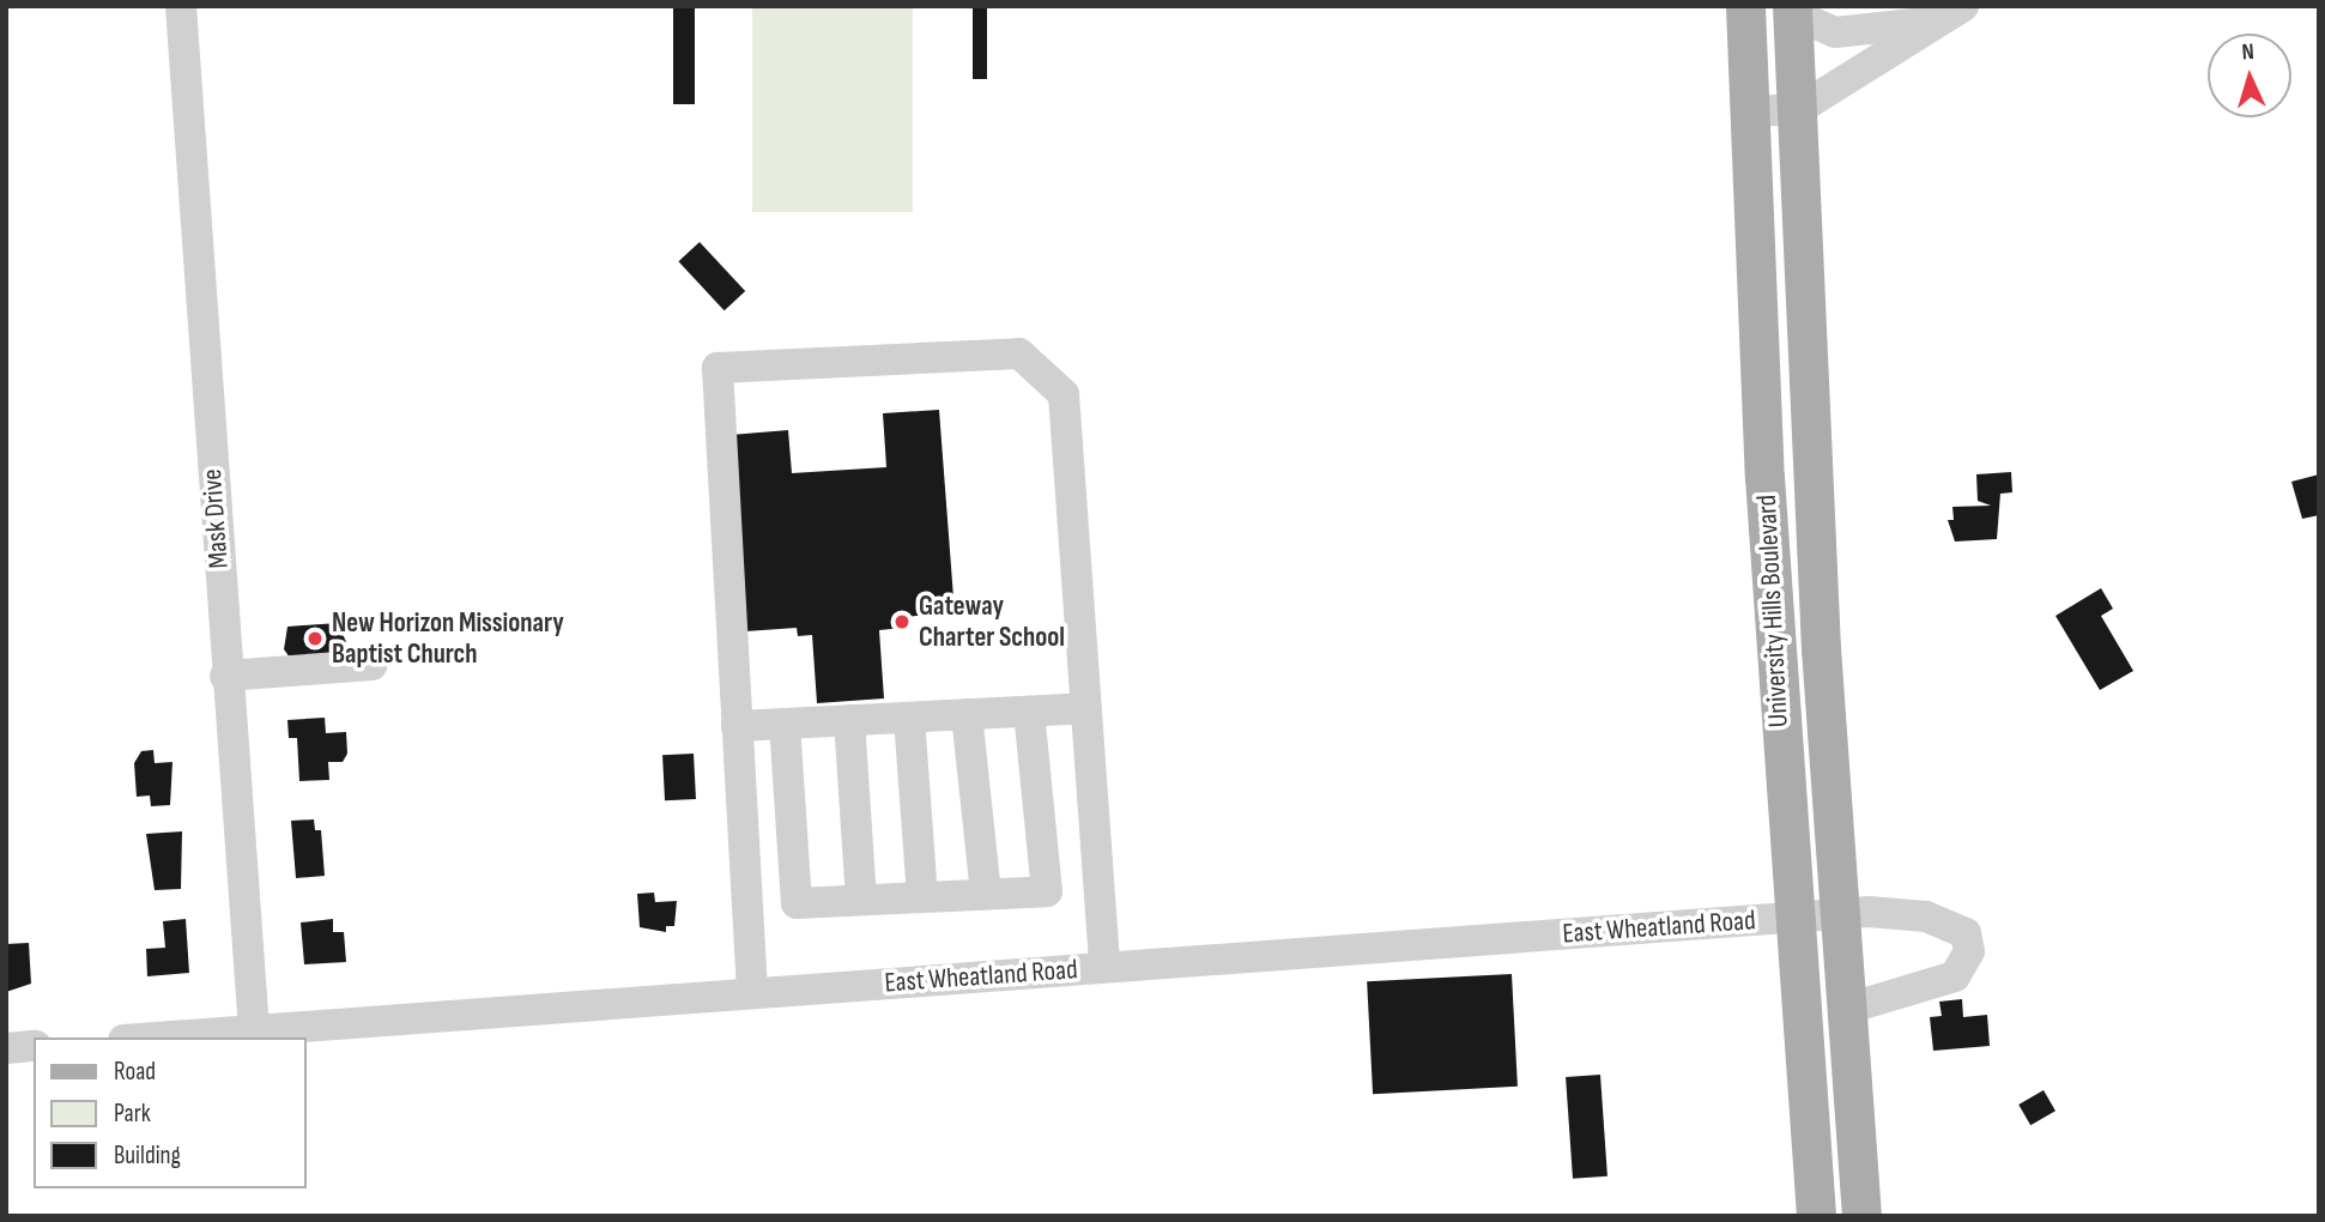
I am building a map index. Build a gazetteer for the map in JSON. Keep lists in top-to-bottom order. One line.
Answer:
{"streets":{"main road":["University Hills Boulevard"],"street":["Mask Drive","East Wheatland Road"]},"crossings":[["Mask Drive","East Wheatland Road"],["University Hills Boulevard","East Wheatland Road"]],"places":["Gateway Charter School","New Horizon Missionary Baptist Church"],"legend":["Road","Park","Building"],"north":"top"}
